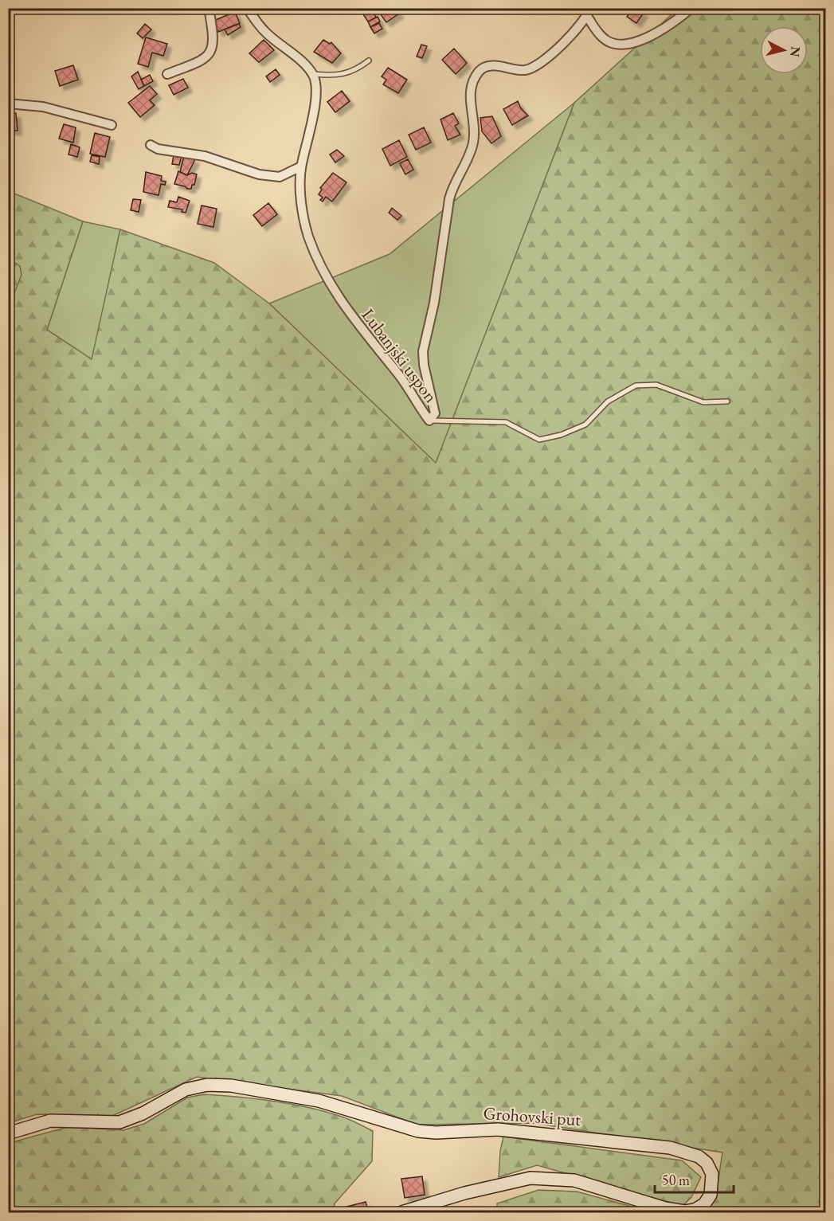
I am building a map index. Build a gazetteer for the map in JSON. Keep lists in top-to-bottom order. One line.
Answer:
{"streets":{"main road":["Grohovski put"],"street":["Lubanjski uspon"]},"scale_bar":"50 m","north":"right"}
